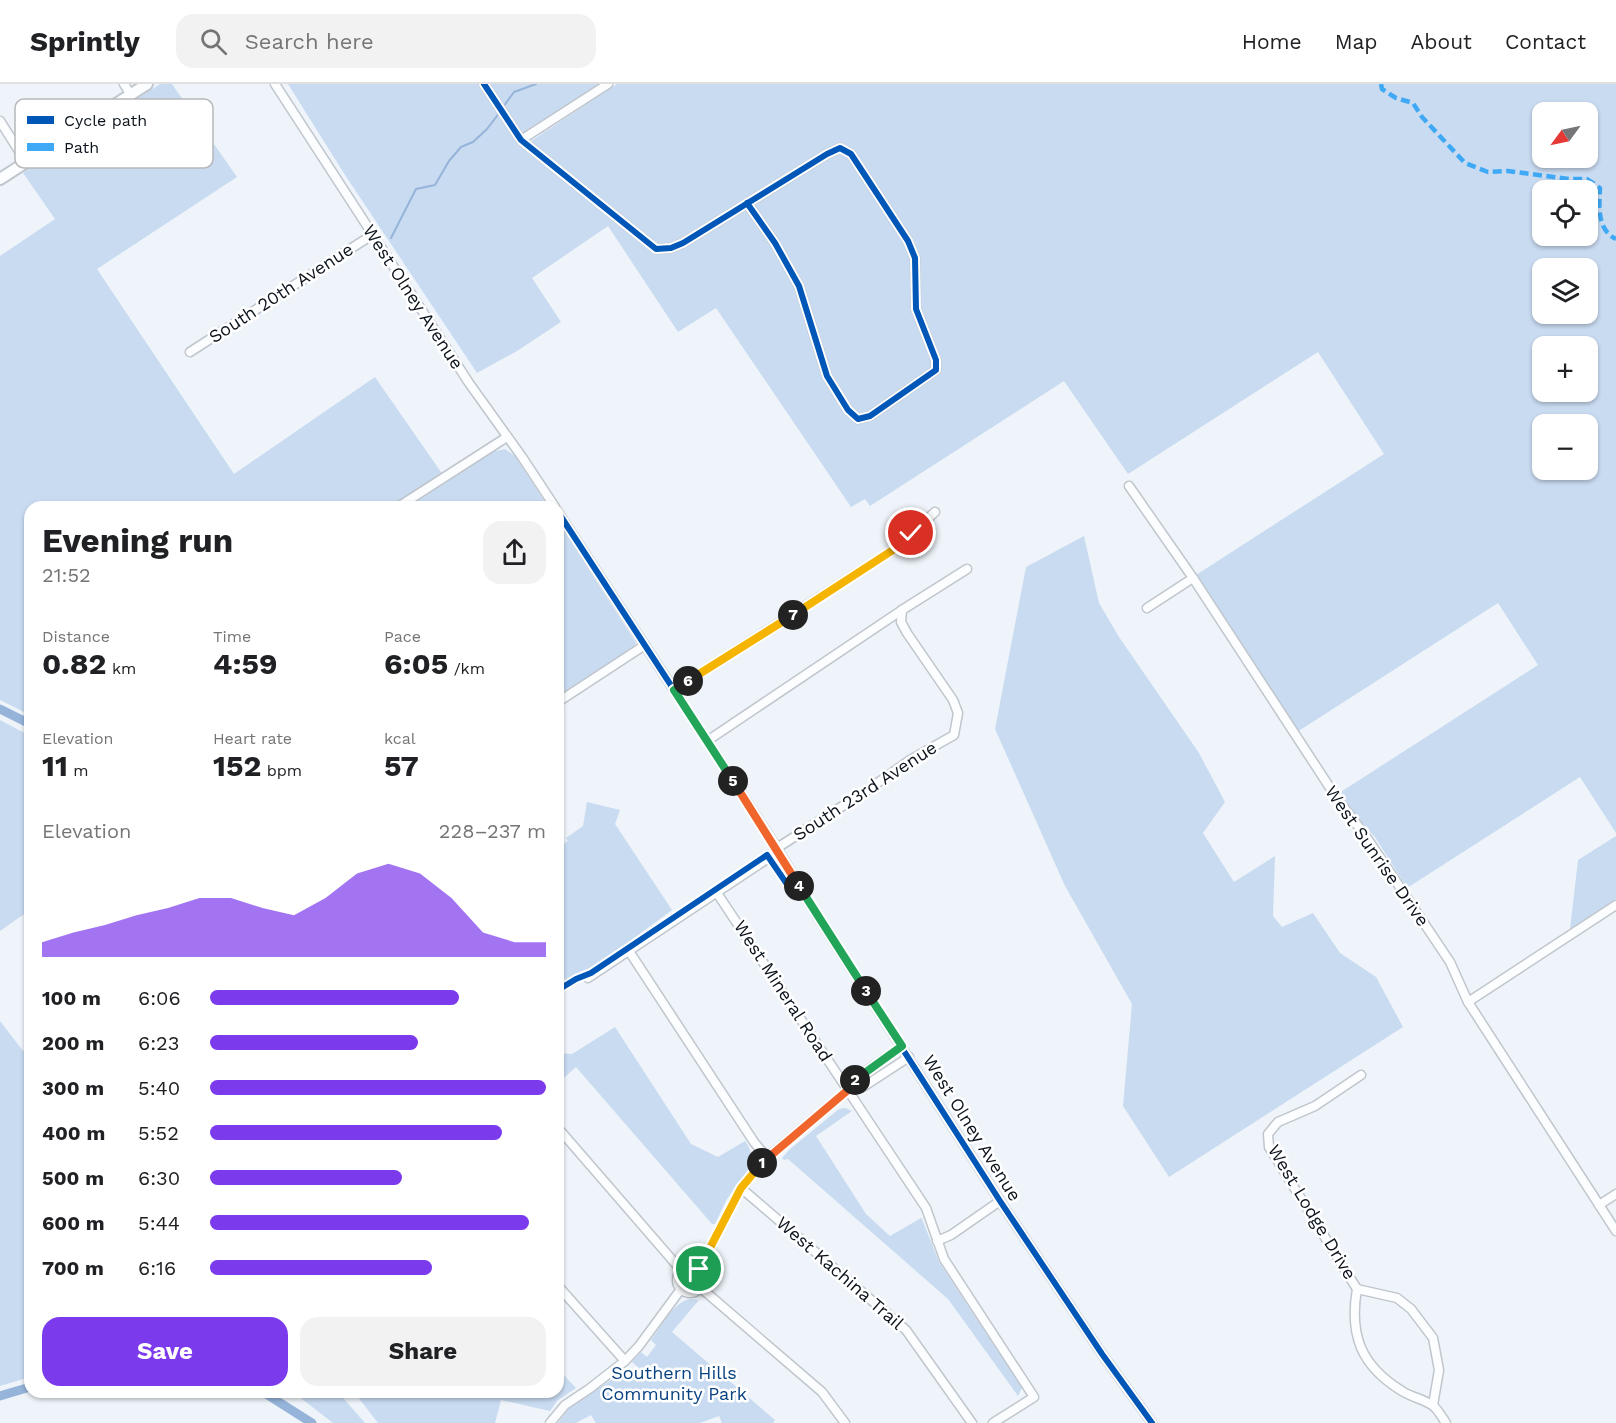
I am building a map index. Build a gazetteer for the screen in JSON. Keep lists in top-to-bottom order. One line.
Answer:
{"streets":{"street":["South 20th Avenue","West Olney Avenue","South 23rd Avenue","West Sunrise Drive","West Mineral Road","West Lodge Drive","West Kachina Trail"]},"crossings":[["South 20th Avenue","West Olney Avenue"],["West Olney Avenue","South 23rd Avenue"],["South 23rd Avenue","West Mineral Road"]],"parks":["Southern Hills Community Park"],"legend":["Cycle path","Path"],"north":"bottom left","page":{"header":"Sprintly","search":"Search here","nav":["Home","Map","About","Contact"],"map_buttons":["+","−"],"heading":["Evening run","21:52"],"pins":["7","6","5","4","3","2","1"],"stats":[["Distance","0.82 km"],["Time","4:59"],["Pace","6:05 /km"],["Elevation","11 m"],["Heart rate","152 bpm"],["kcal","57"]],"chart":["Elevation","228–237 m"],"list":[{"name":"100 m","note":"6:06"},{"name":"200 m","note":"6:23"},{"name":"300 m","note":"5:40"},{"name":"400 m","note":"5:52"},{"name":"500 m","note":"6:30"},{"name":"600 m","note":"5:44"},{"name":"700 m","note":"6:16"}],"buttons":["Save","Share"]}}
